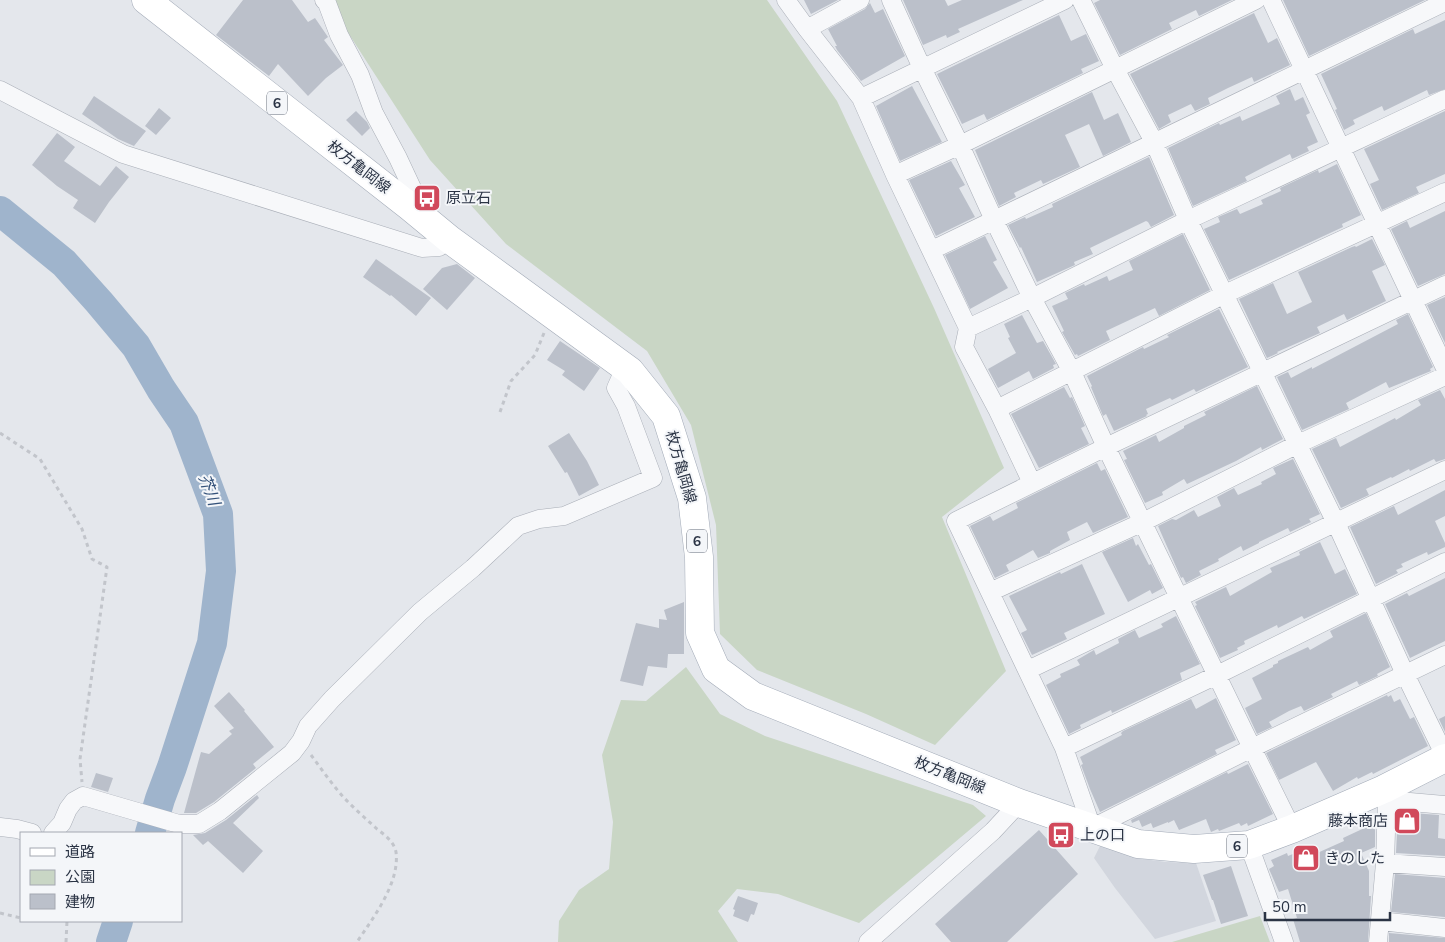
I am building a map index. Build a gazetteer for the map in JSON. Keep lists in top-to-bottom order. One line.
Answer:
{"streets":{"main road":["6","枚方亀岡線"]},"water":["芥川"],"places":{"bus stop":["原立石","上の口"],"shop":["藤本商店","きのした"]},"legend":["道路","公園","建物"],"scale_bar":"50 m"}
